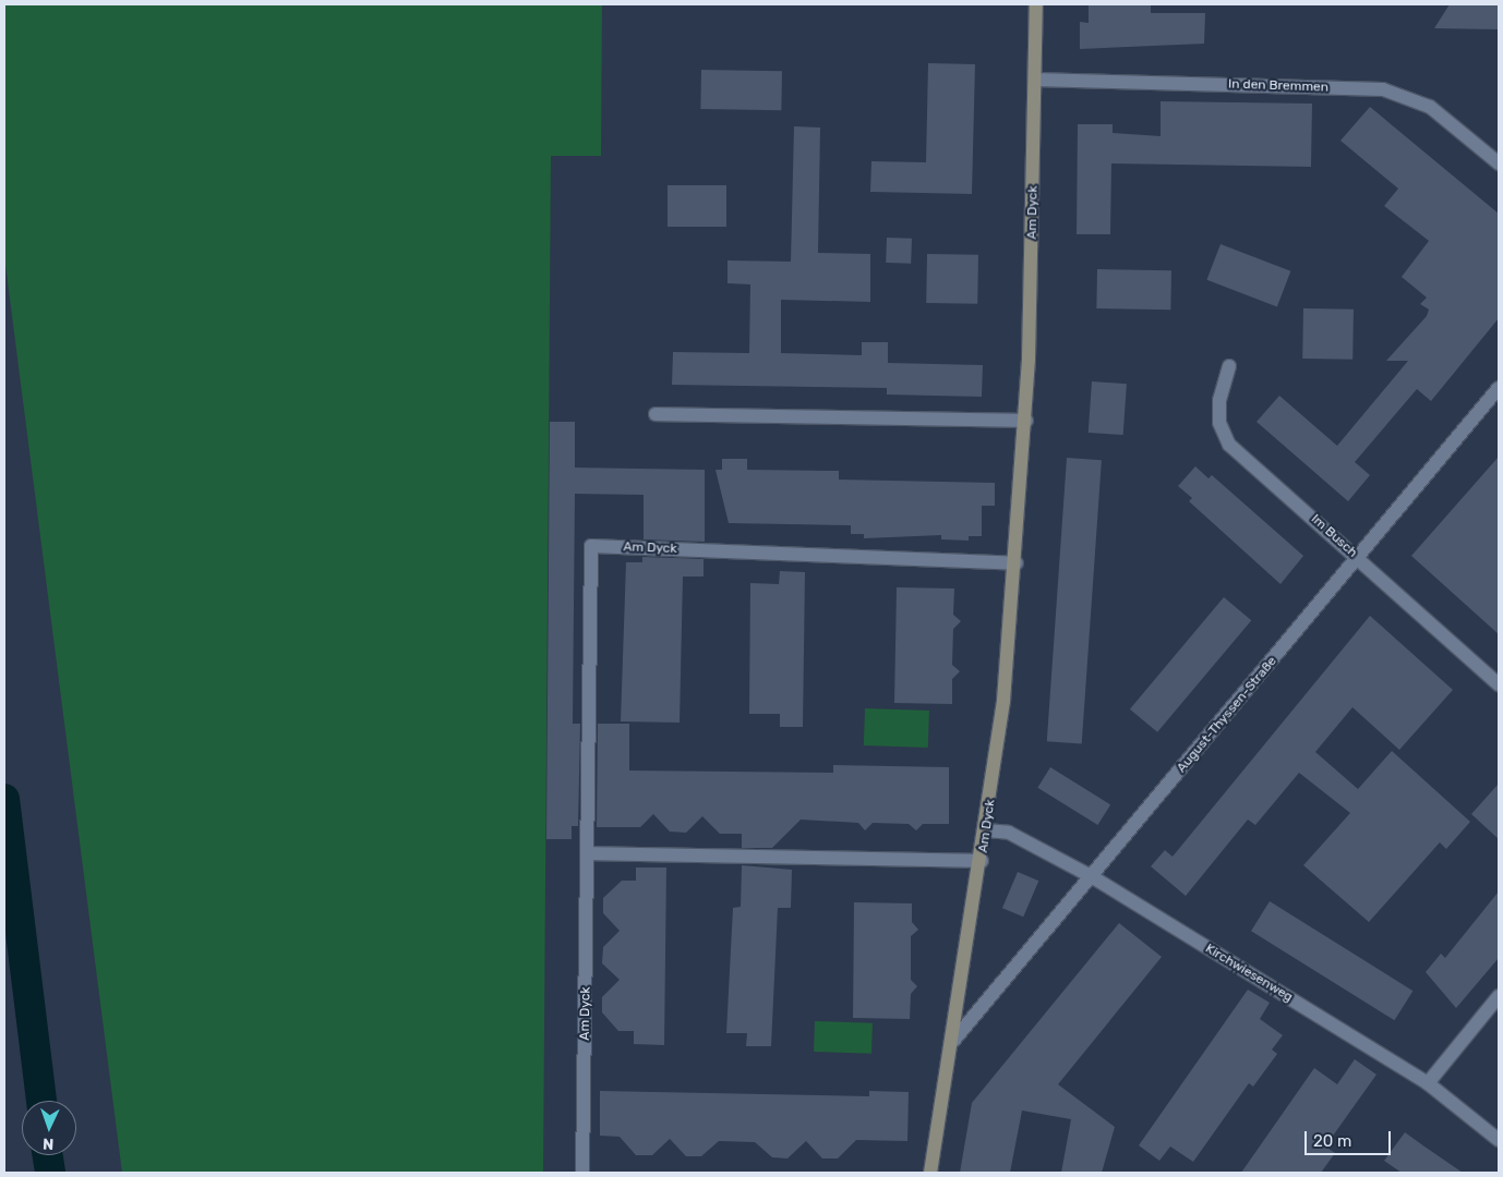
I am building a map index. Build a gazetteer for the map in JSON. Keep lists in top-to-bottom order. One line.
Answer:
{"streets":{"main road":["Am Dyck"],"street":["In den Bremmen","Im Busch","August-Thyssen-Straße","Kirchwiesenweg"]},"crossings":[["In den Bremmen","Am Dyck"],["Am Dyck","August-Thyssen-Straße"],["Am Dyck","Kirchwiesenweg"],["Im Busch","August-Thyssen-Straße"],["August-Thyssen-Straße","Kirchwiesenweg"]],"scale_bar":"20 m","north":"bottom"}
